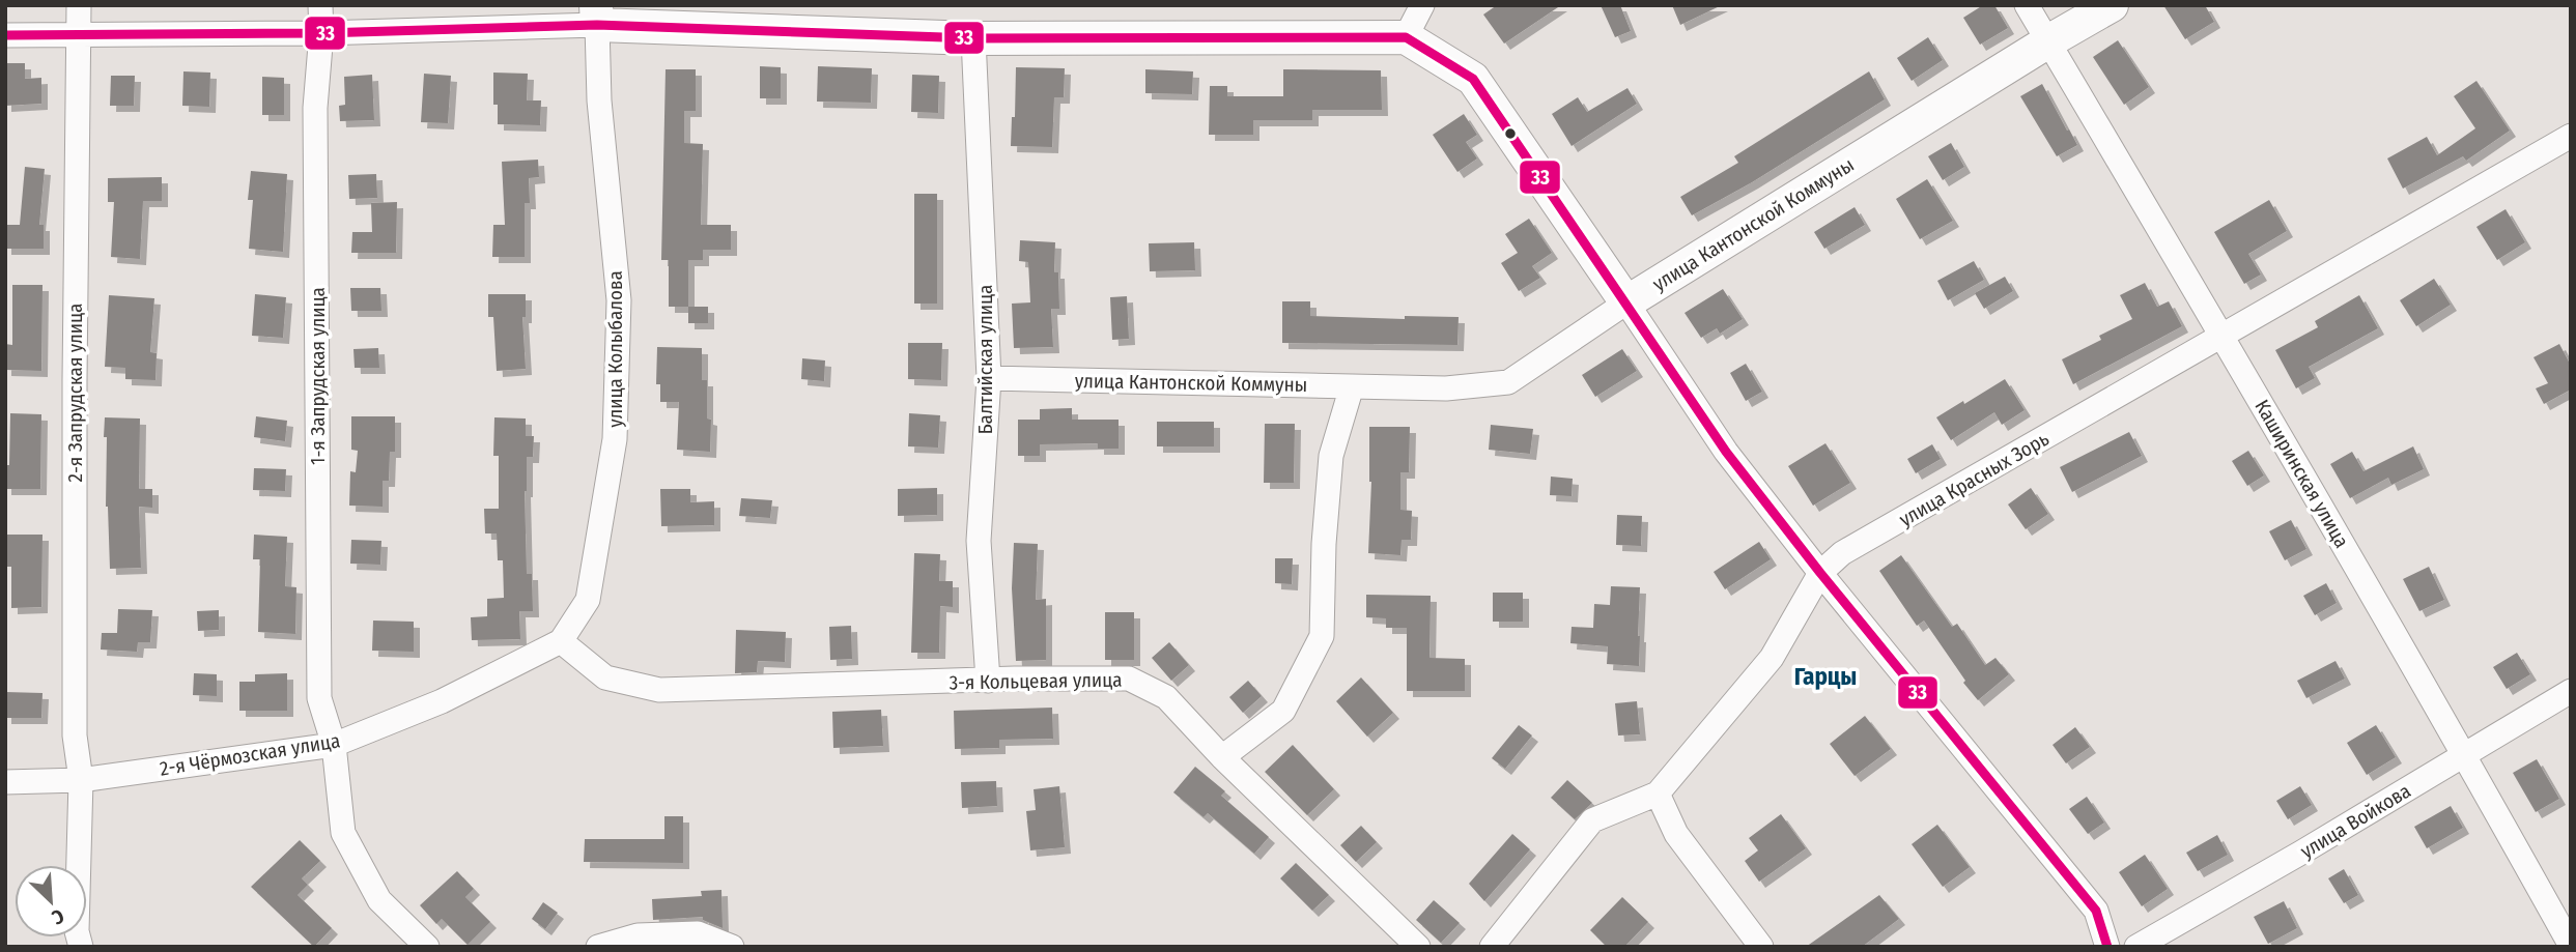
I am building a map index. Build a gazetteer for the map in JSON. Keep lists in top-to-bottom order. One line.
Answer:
{"streets":{"street":["улица Кантонской Коммуны","улица Колыбалова","Балтийская улица","1-я Запрудская улица","2-я Запрудская улица","Каширинская улица","улица Красных Зорь","3-я Кольцевая улица","2-я Чёрмозская улица","улица Войкова"]},"crossings":[["улица Кантонской Коммуны","Балтийская улица"],["улица Кантонской Коммуны","Каширинская улица"],["улица Колыбалова","3-я Кольцевая улица"],["улица Колыбалова","2-я Чёрмозская улица"],["Балтийская улица","3-я Кольцевая улица"],["1-я Запрудская улица","2-я Чёрмозская улица"],["2-я Запрудская улица","2-я Чёрмозская улица"],["Каширинская улица","улица Красных Зорь"],["Каширинская улица","улица Войкова"],["3-я Кольцевая улица","2-я Чёрмозская улица"]],"districts":["Гарцы"],"lines":["transit line 33"],"north":"bottom right"}
